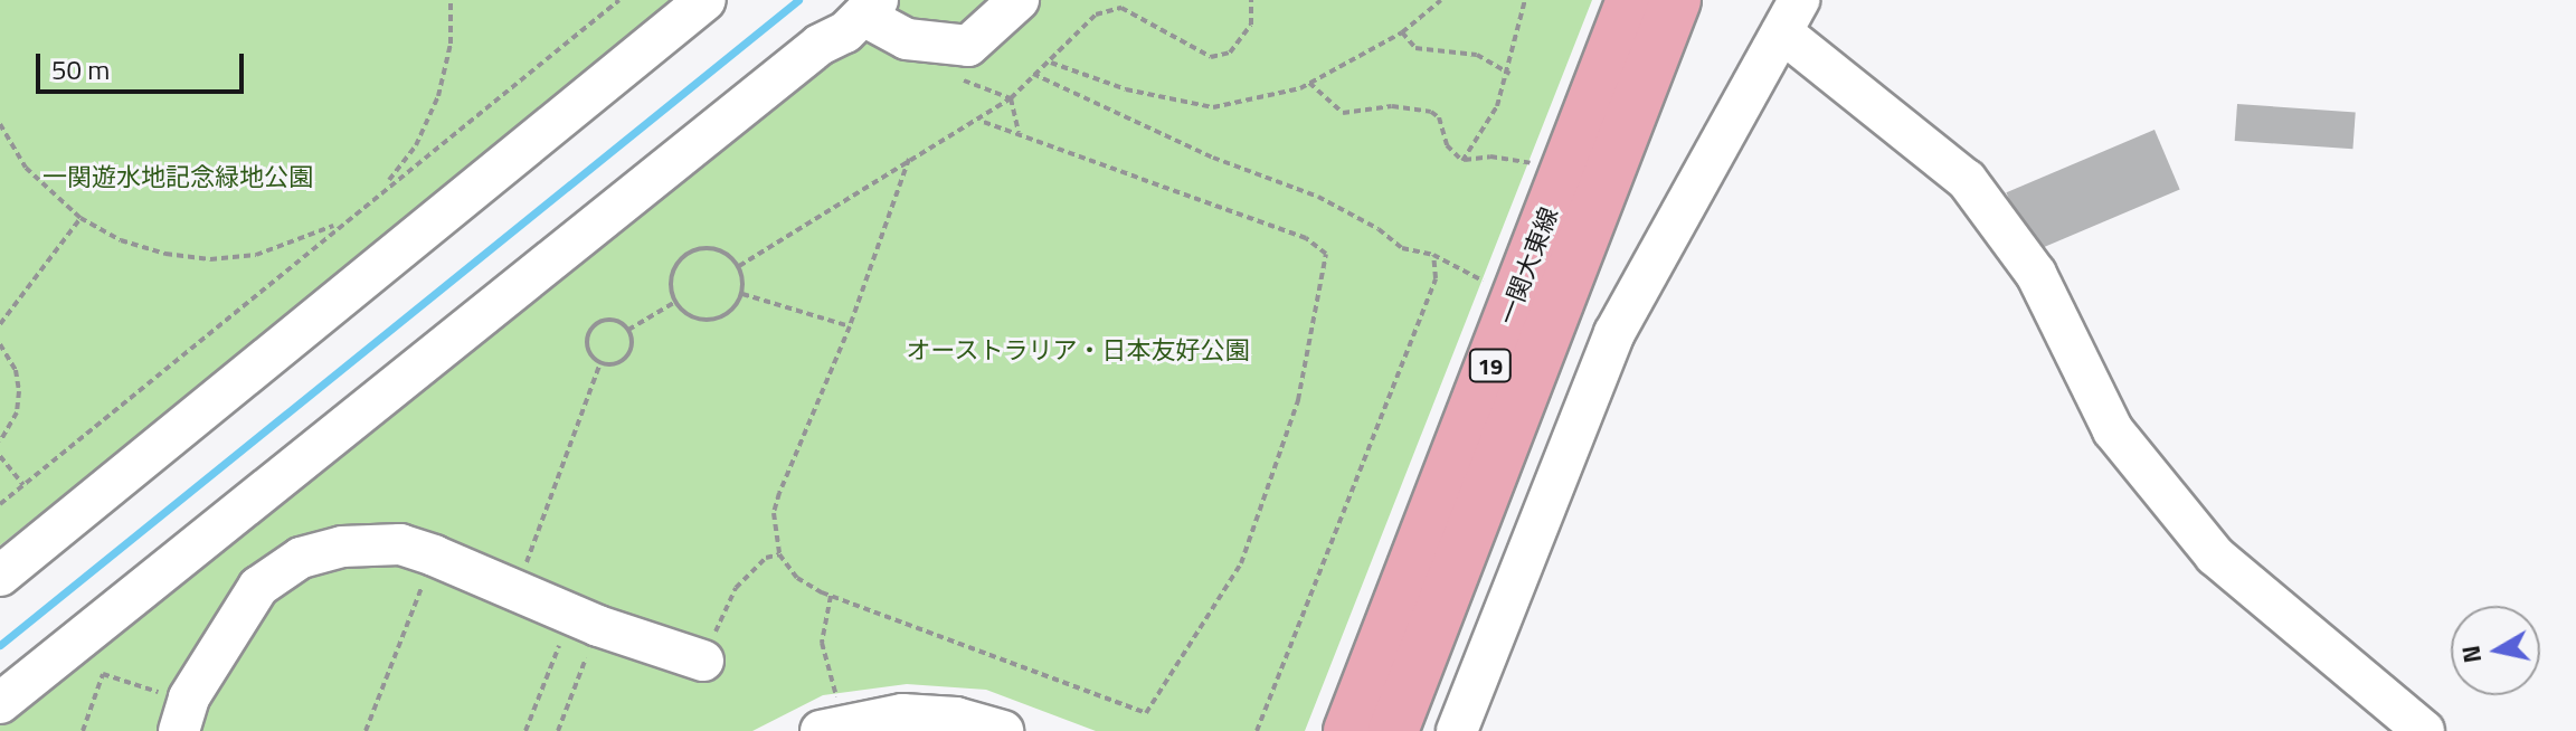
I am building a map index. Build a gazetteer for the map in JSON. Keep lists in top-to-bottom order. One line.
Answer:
{"streets":{"main road":["一関大東線","19"]},"parks":["一関遊水地記念緑地公園","オーストラリア・日本友好公園"],"scale_bar":"50 m","north":"left"}
